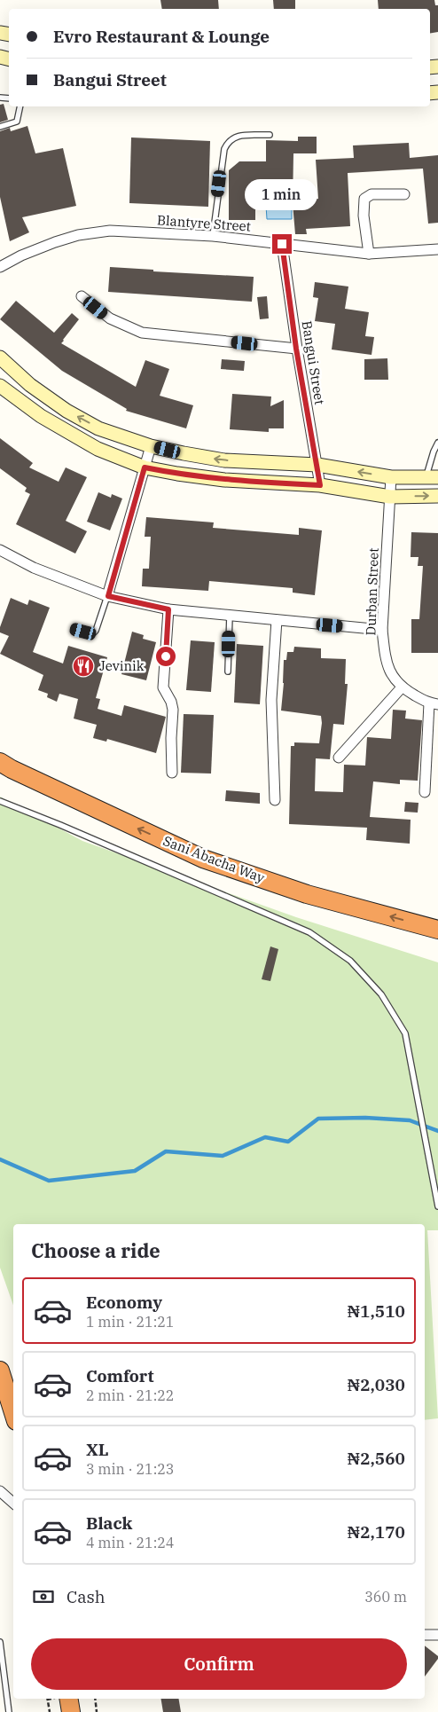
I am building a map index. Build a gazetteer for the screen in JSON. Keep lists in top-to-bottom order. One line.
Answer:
{"streets":{"highway":["Sani Abacha Way"],"street":["Blantyre Street","Bangui Street","Durban Street"]},"crossings":[["Blantyre Street","Bangui Street"]],"one_way":["Sani Abacha Way"],"places":{"restaurant":["Jevinik"]},"page":{"banner":["Evro Restaurant & Lounge","Bangui Street"],"bubble":"1 min","heading":"Choose a ride","list":[{"name":"Economy","note":"1 min · 21:21","value":"₦1,510"},{"name":"Comfort","note":"2 min · 21:22","value":"₦2,030"},{"name":"XL","note":"3 min · 21:23","value":"₦2,560"},{"name":"Black","note":"4 min · 21:24","value":"₦2,170"}],"pay":["Cash","360 m"],"buttons":"Confirm"}}
